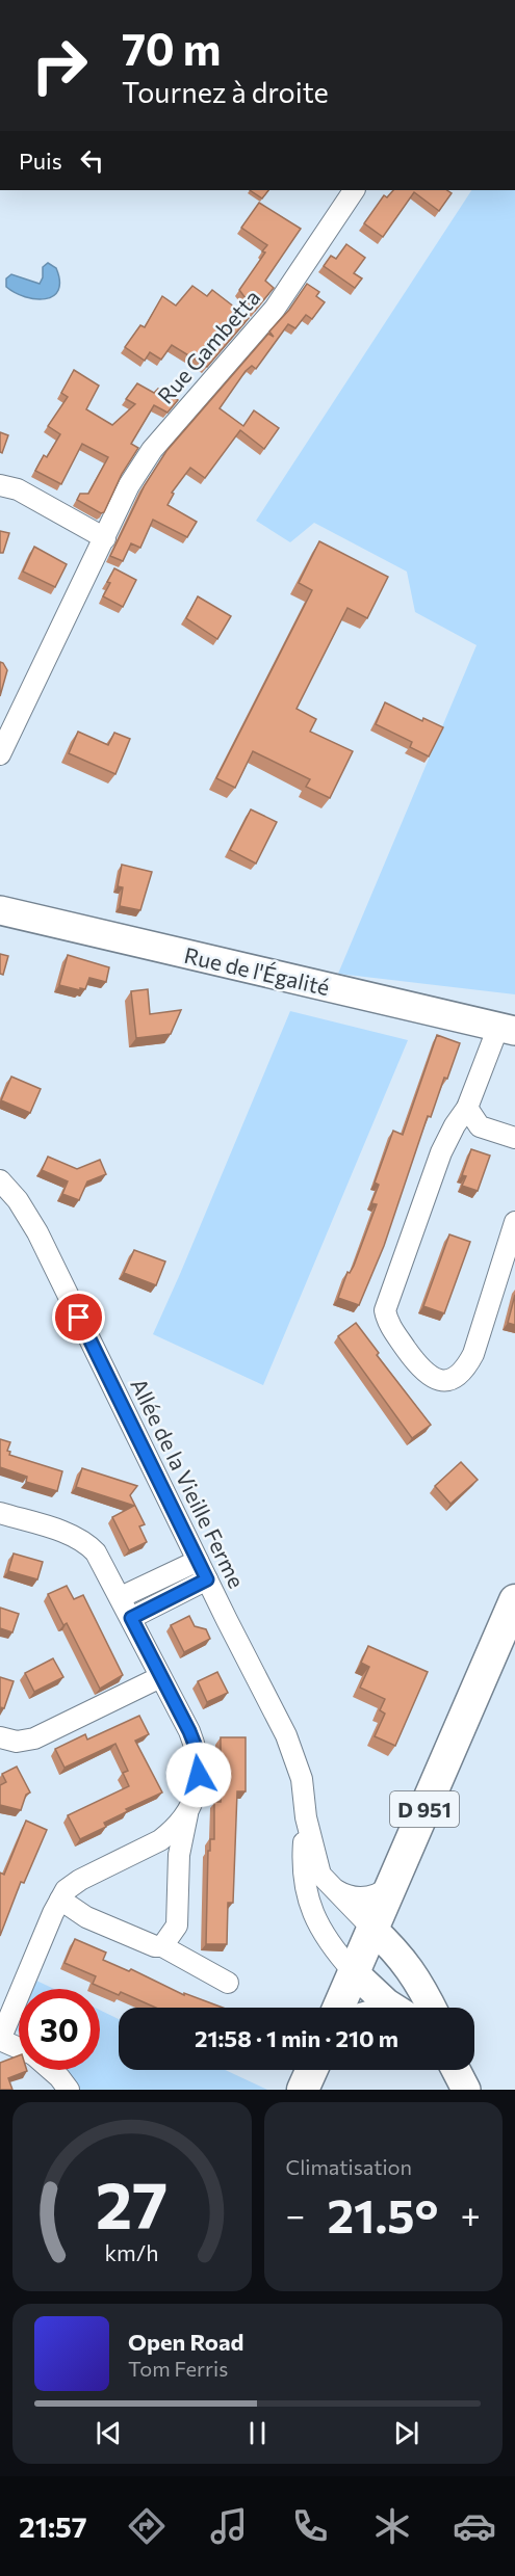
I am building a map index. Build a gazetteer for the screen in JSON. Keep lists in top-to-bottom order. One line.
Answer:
{"streets":{"main road":["D 951"],"street":["Rue Gambetta","Rue de l'Égalité","Allée de la Vieille Ferme"]},"crossings":[["Allée de la Vieille Ferme","D 951"]],"page":{"turn":["70 m","Tournez à droite"],"then":"Puis","limit":"30","trip":"21:58 · 1 min · 210 m","tile":"Climatisation","heat":["−","21.5°","+"],"song":["Open Road","Tom Ferris"],"tabs":"21:57","gauge":["27","km/h"]}}
